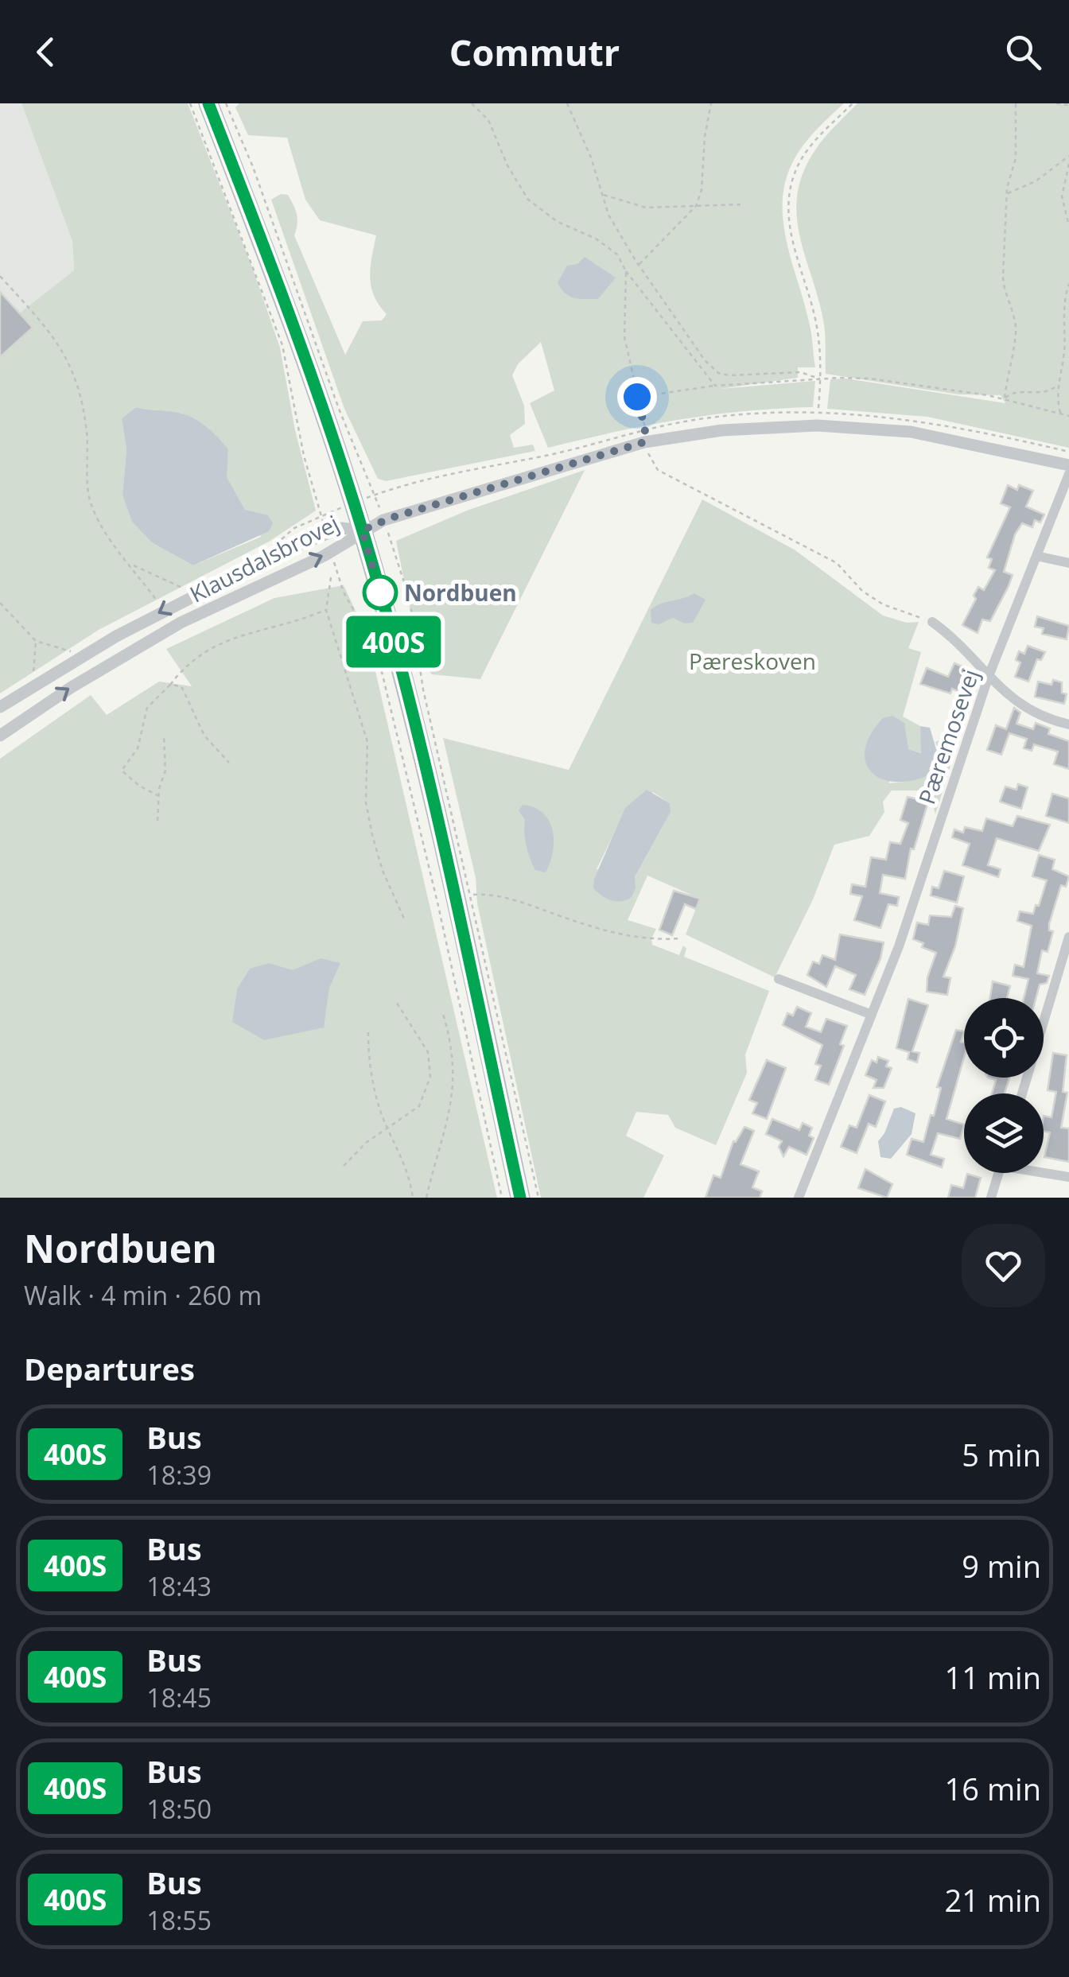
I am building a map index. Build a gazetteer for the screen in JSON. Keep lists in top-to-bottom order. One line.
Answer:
{"streets":{"street":["Klausdalsbrovej","Pæremosevej"]},"parks":["Pæreskoven"],"places":["Nordbuen"],"lines":["bus line 400S"],"page":{"header":"Commutr","on_map":"400S","heading":[["Nordbuen","Walk · 4 min · 260 m"],"Departures"],"list":[{"mark":"400S","name":"Bus","note":"18:39","value":"5 min"},{"mark":"400S","name":"Bus","note":"18:43","value":"9 min"},{"mark":"400S","name":"Bus","note":"18:45","value":"11 min"},{"mark":"400S","name":"Bus","note":"18:50","value":"16 min"},{"mark":"400S","name":"Bus","note":"18:55","value":"21 min"}]}}
